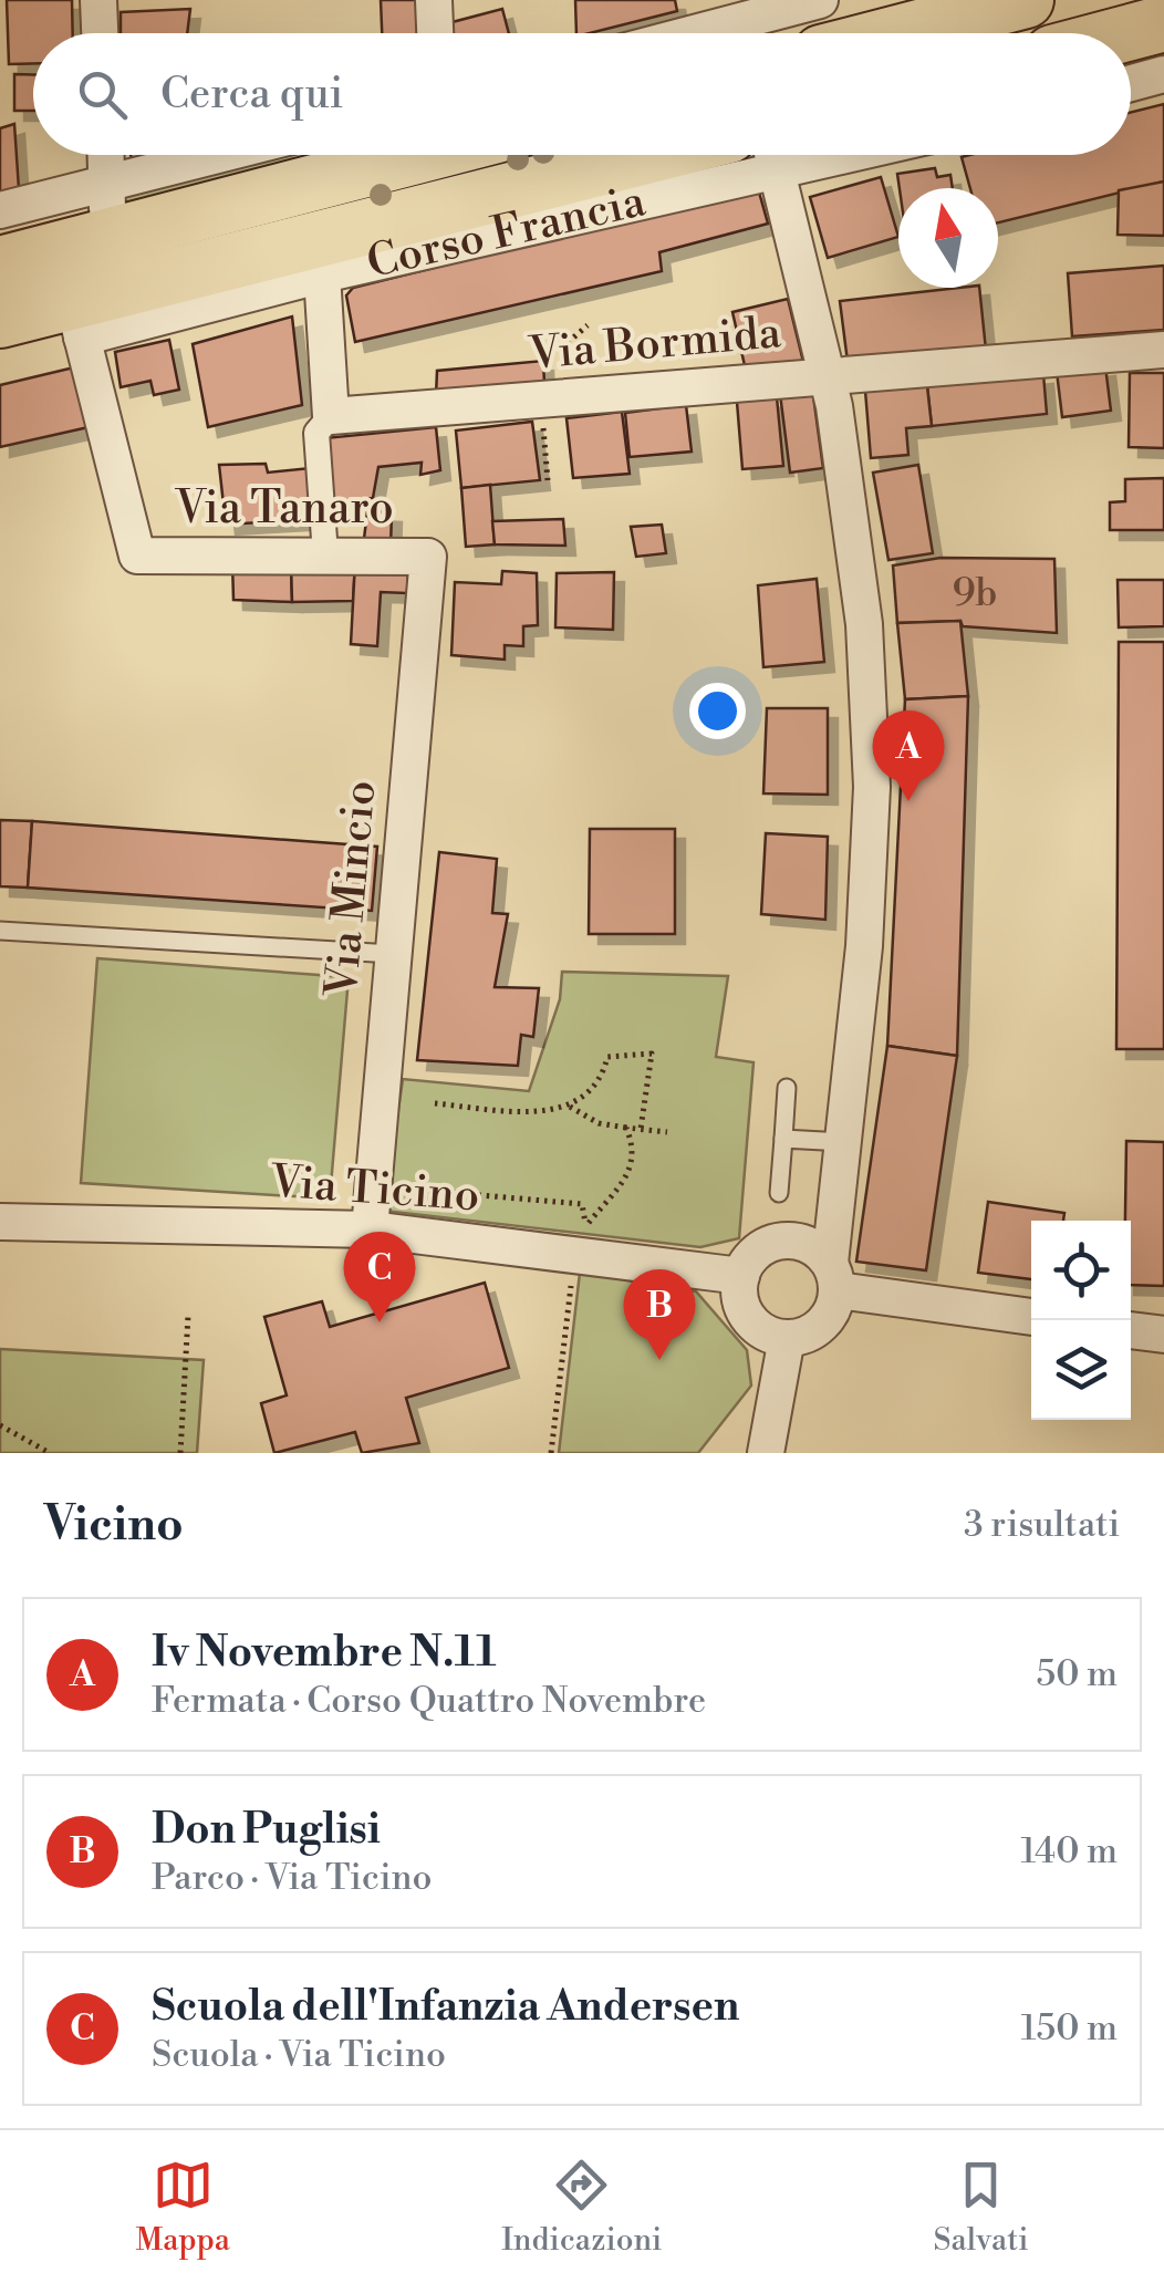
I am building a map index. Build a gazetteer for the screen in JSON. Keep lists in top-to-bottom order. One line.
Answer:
{"streets":{"main road":["Corso Francia"],"street":["Via Bormida","Via Tanaro","Via Mincio","Via Ticino"]},"crossings":[["Corso Francia","Via Tanaro"],["Via Tanaro","Via Mincio"],["Via Mincio","Via Ticino"]],"house_numbers":["9b"],"north":"top","page":{"search":"Cerca qui","pins":["A","C","B"],"heading":["Vicino","3 risultati"],"list":[{"mark":"A","name":"Iv Novembre N.11","note":"Fermata · Corso Quattro Novembre","value":"50 m"},{"mark":"B","name":"Don Puglisi","note":"Parco · Via Ticino","value":"140 m"},{"mark":"C","name":"Scuola dell'Infanzia Andersen","note":"Scuola · Via Ticino","value":"150 m"}],"nav":["Mappa","Indicazioni","Salvati"]}}
